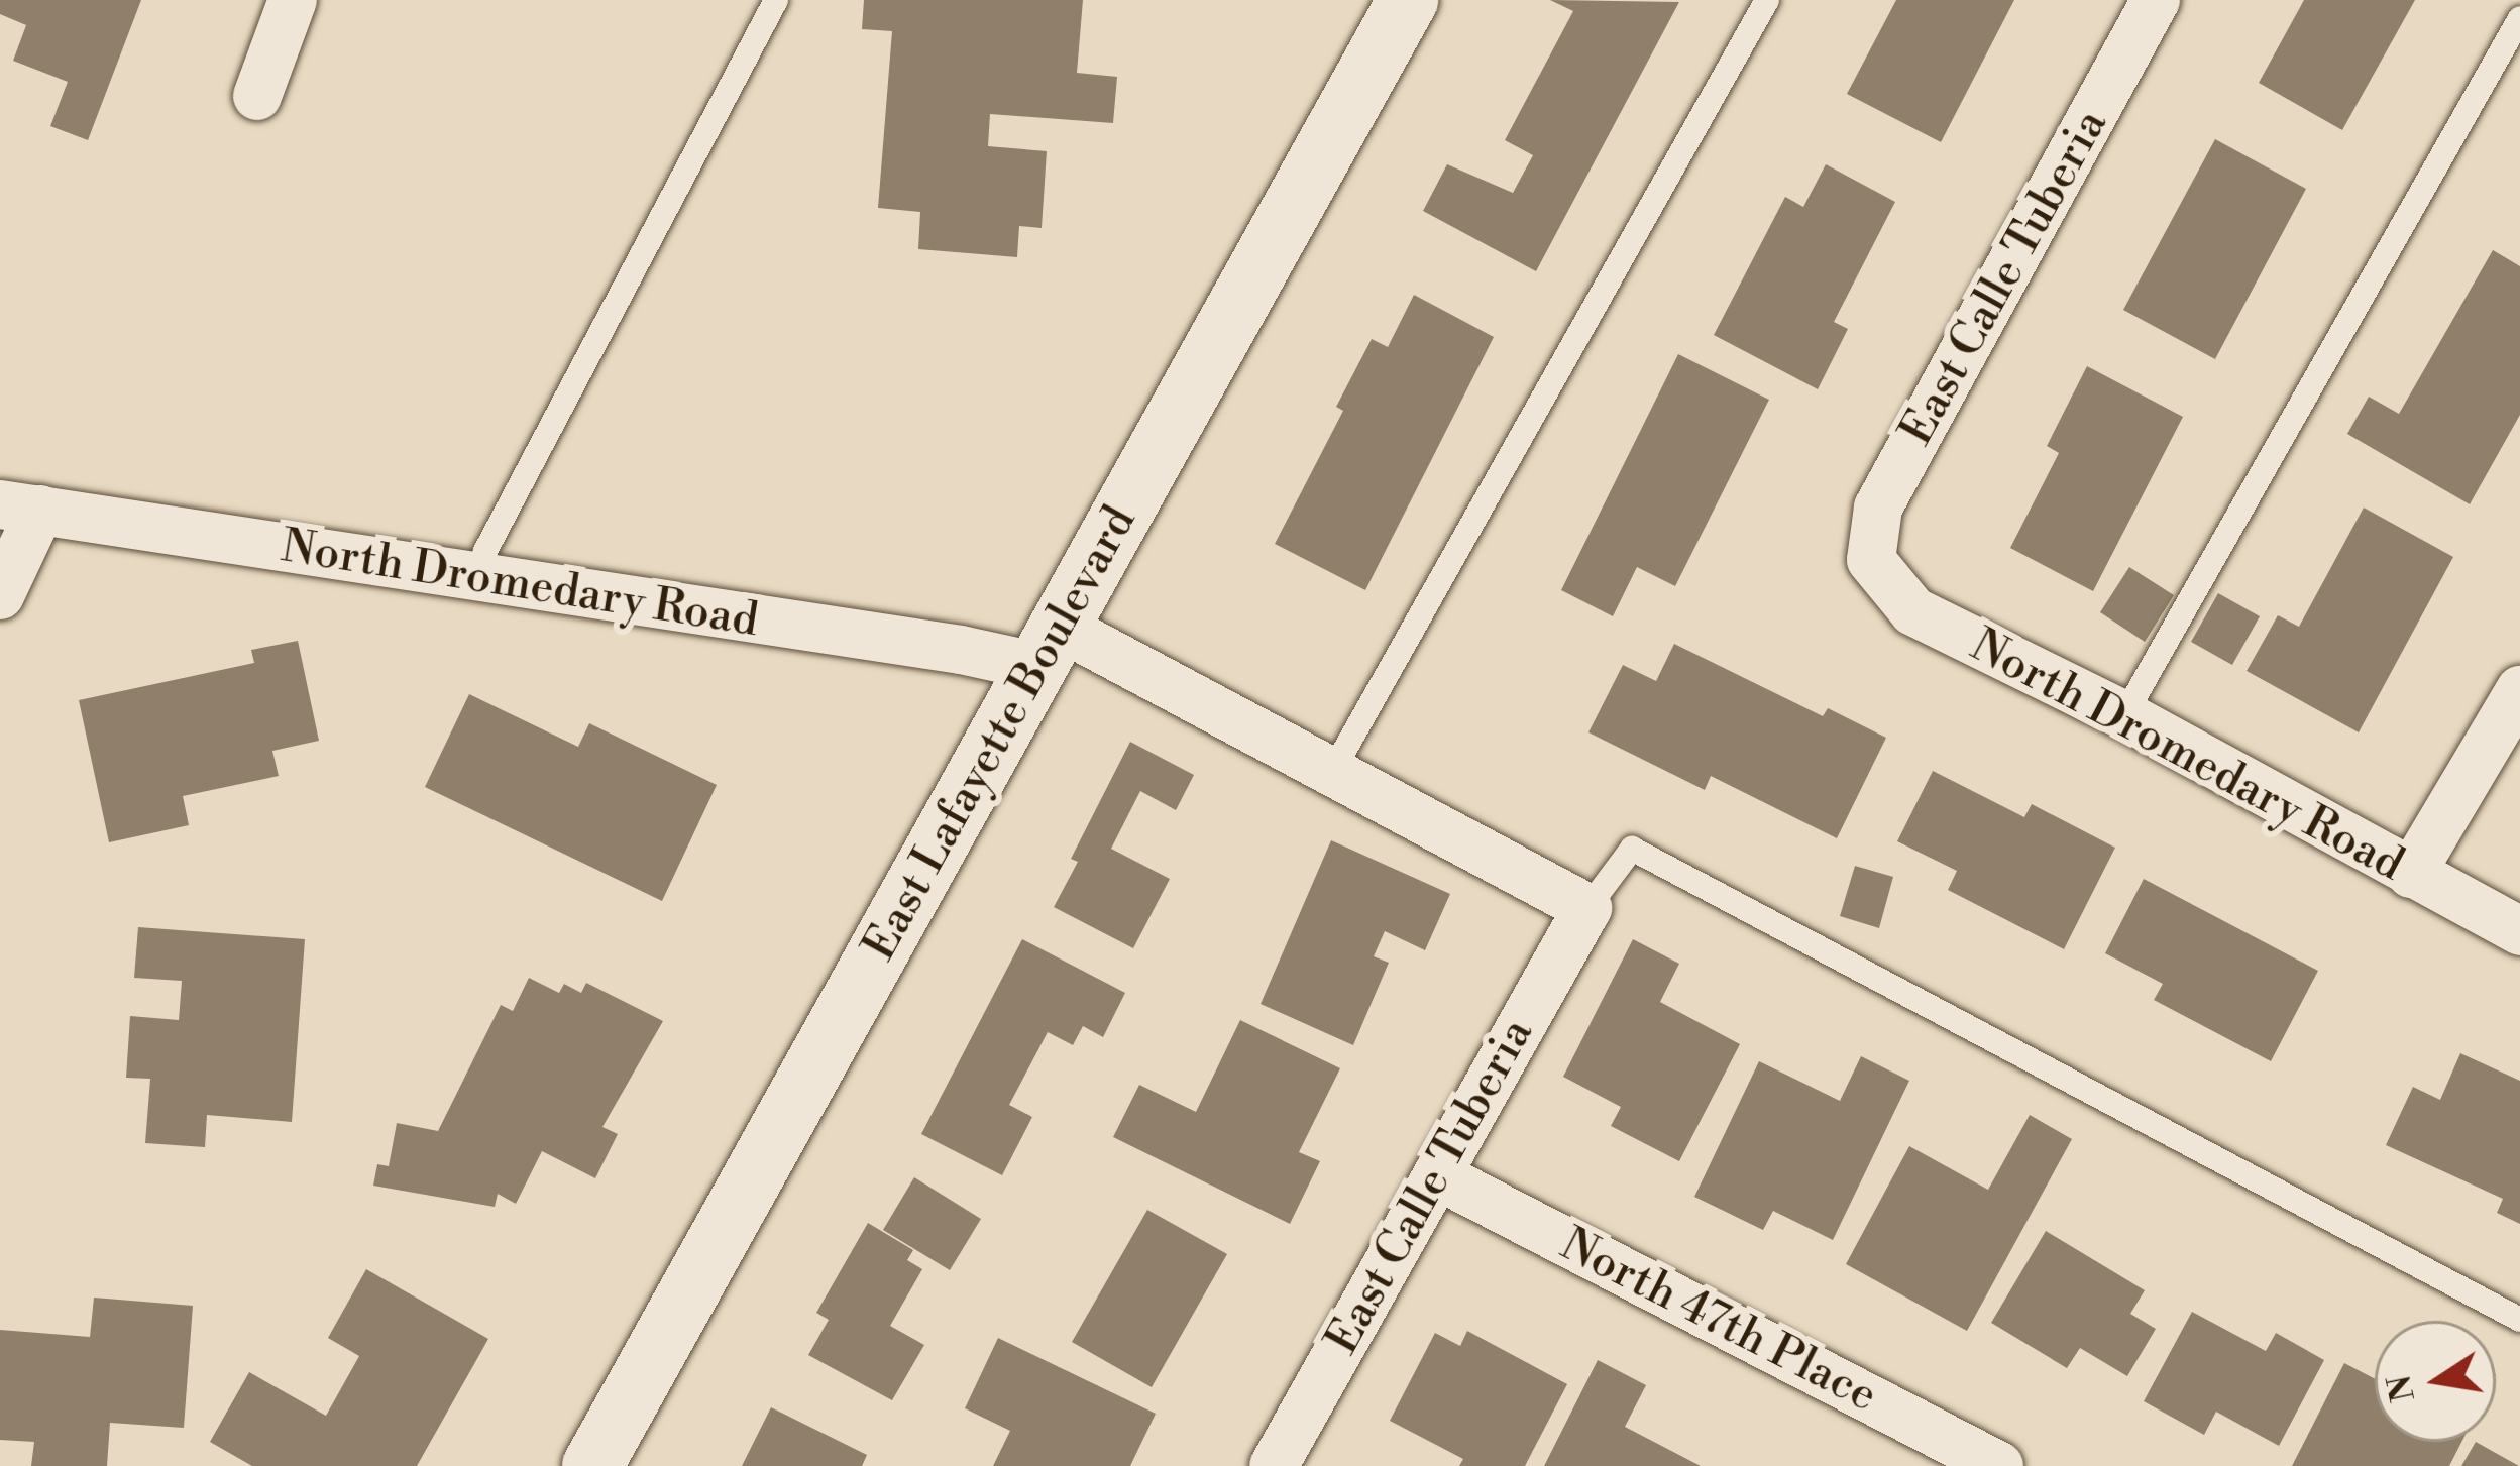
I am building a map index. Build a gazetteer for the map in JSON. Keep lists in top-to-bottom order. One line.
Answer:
{"streets":{"street":["East Calle Tuberia","North Dromedary Road","East Lafayette Boulevard","North 47th Place"]},"crossings":[["East Calle Tuberia","North Dromedary Road"],["East Calle Tuberia","North 47th Place"],["North Dromedary Road","East Lafayette Boulevard"]],"north":"left"}
